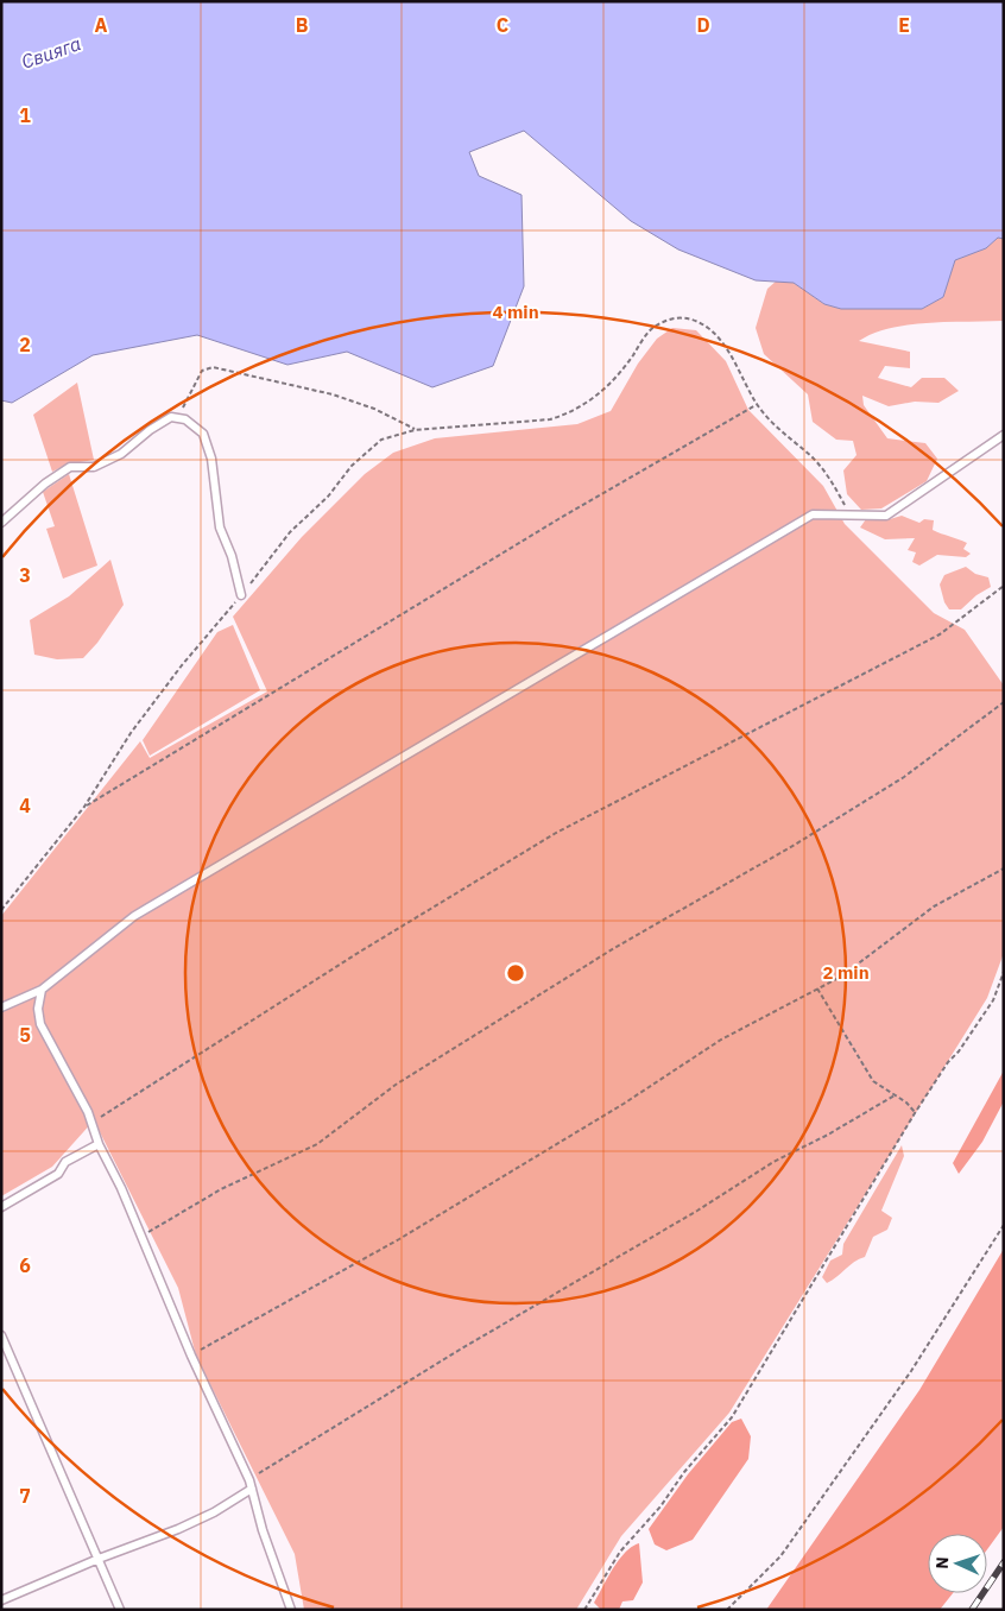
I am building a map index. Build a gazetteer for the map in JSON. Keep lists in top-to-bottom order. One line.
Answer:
{"water":["Свияга"],"north":"left","grid":{"columns":["A","B","C","D","E"],"rows":["1","2","3","4","5","6","7"]},"rings":["4 min","2 min"]}
